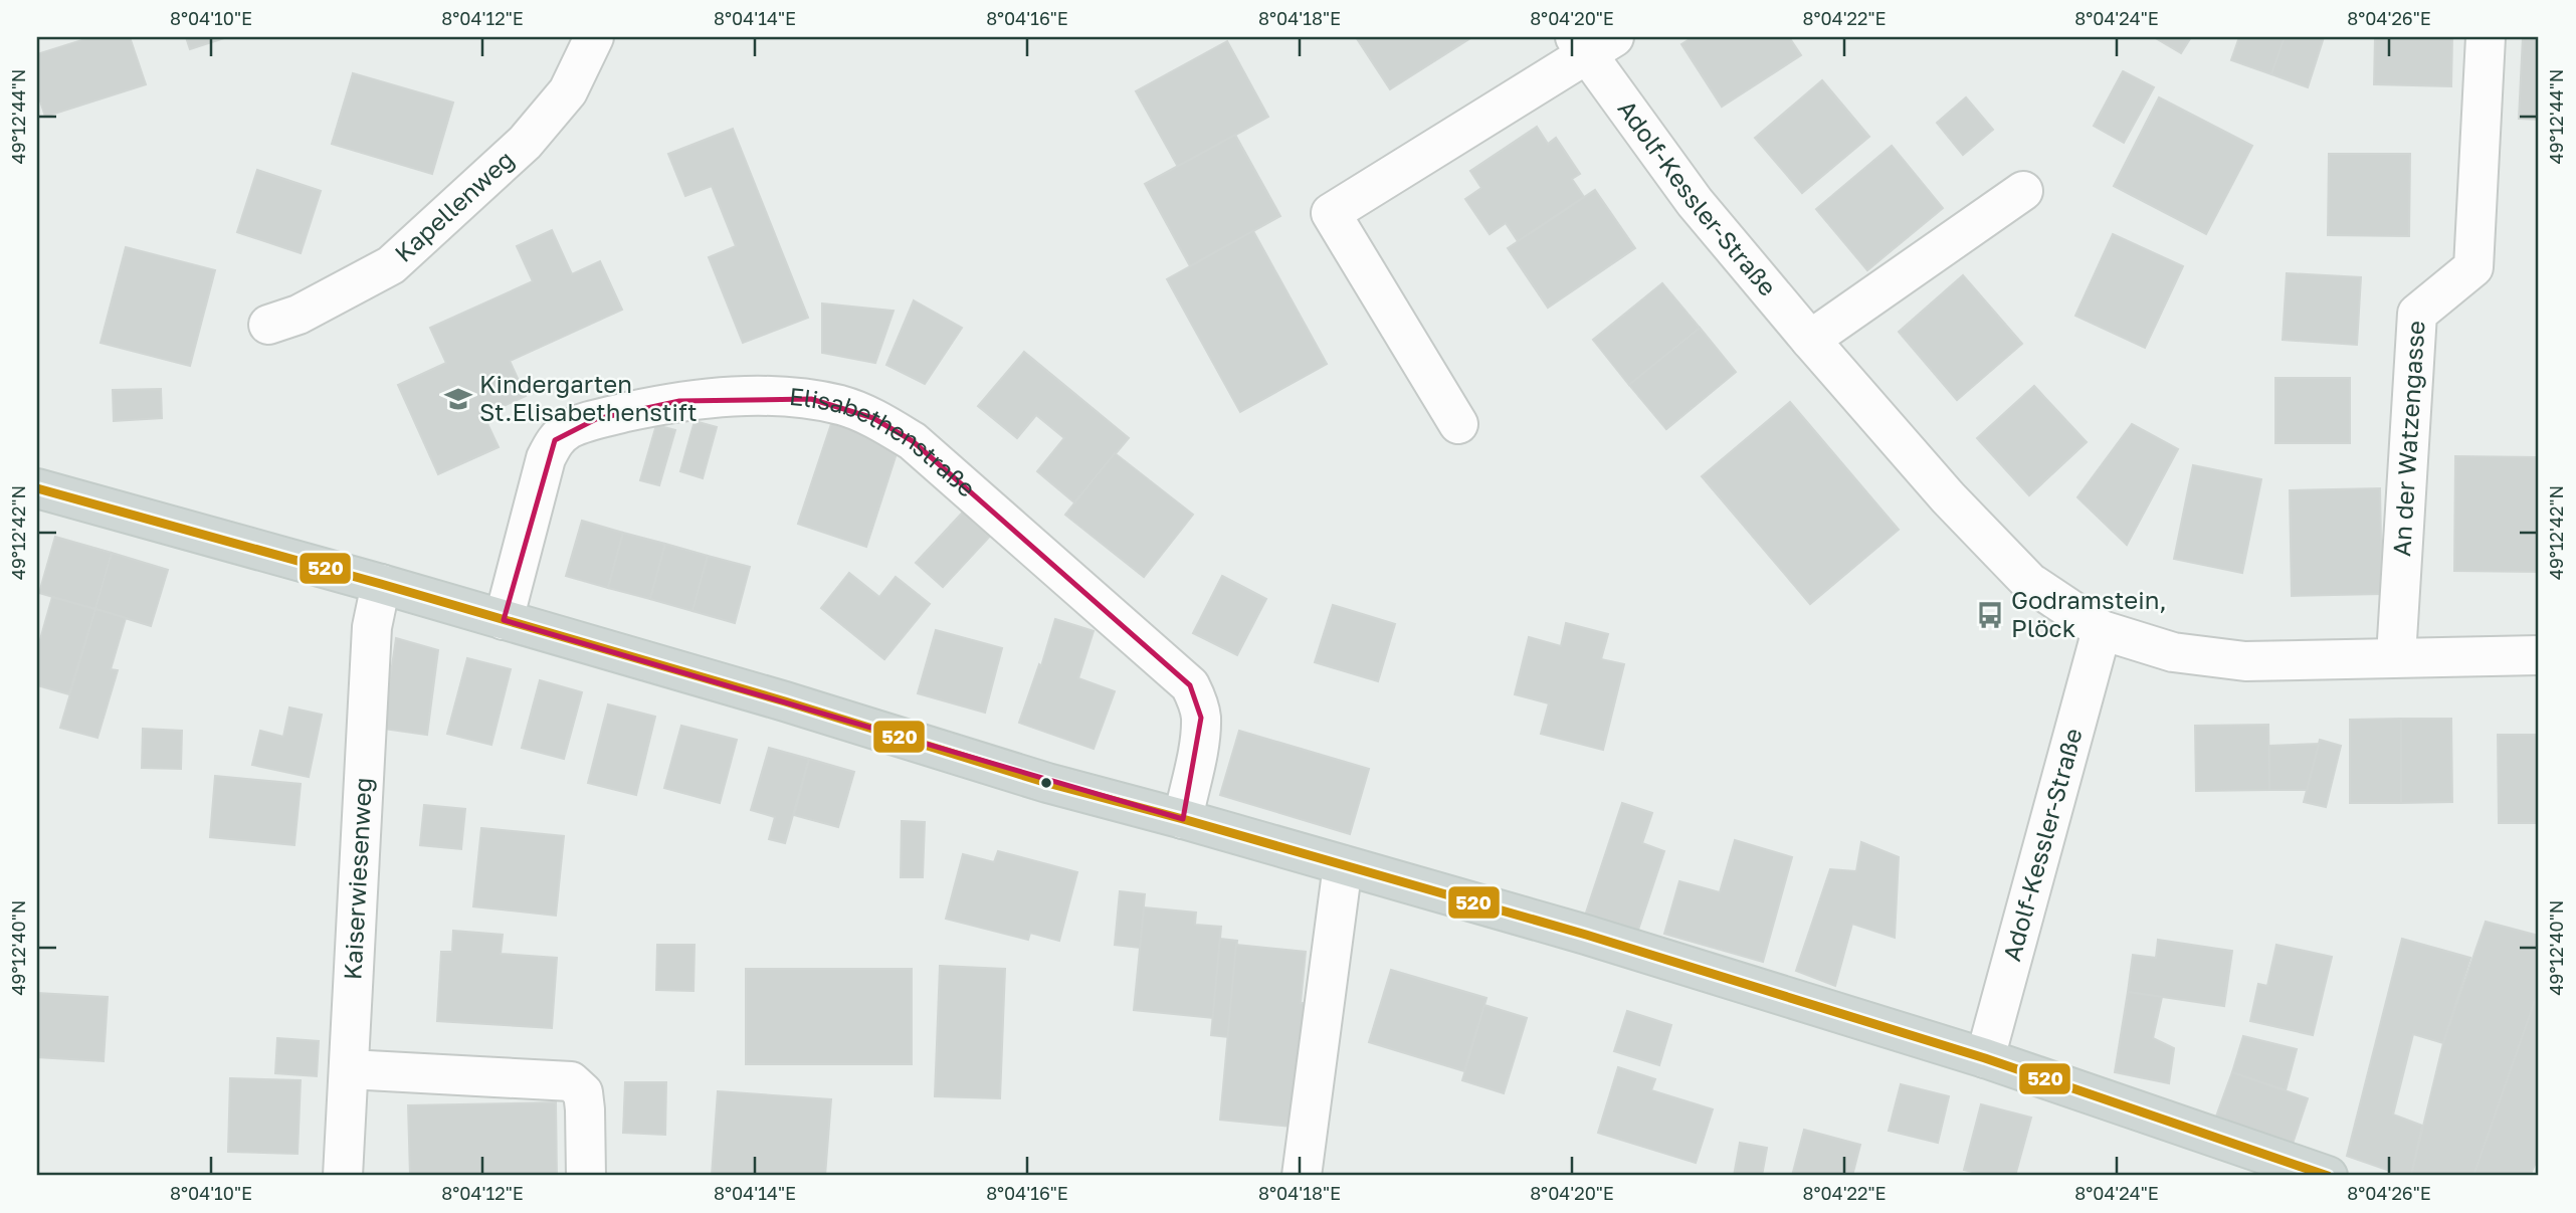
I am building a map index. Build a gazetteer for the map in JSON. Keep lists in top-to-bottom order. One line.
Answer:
{"streets":{"street":["Adolf-Kessler-Straße","Kapellenweg","An der Watzengasse","Elisabethenstraße","Kaiserwiesenweg"]},"crossings":[["Adolf-Kessler-Straße","An der Watzengasse"]],"places":{"school or university":["Kindergarten St.Elisabethenstift"],"bus stop":["Godramstein, Plöck"]},"lines":["transit line 520"],"coordinates":["8°04'10\"E","8°04'12\"E","8°04'14\"E","8°04'16\"E","8°04'18\"E","8°04'20\"E","8°04'22\"E","8°04'24\"E","8°04'26\"E","49°12'44\"N","49°12'42\"N","49°12'40\"N"]}
